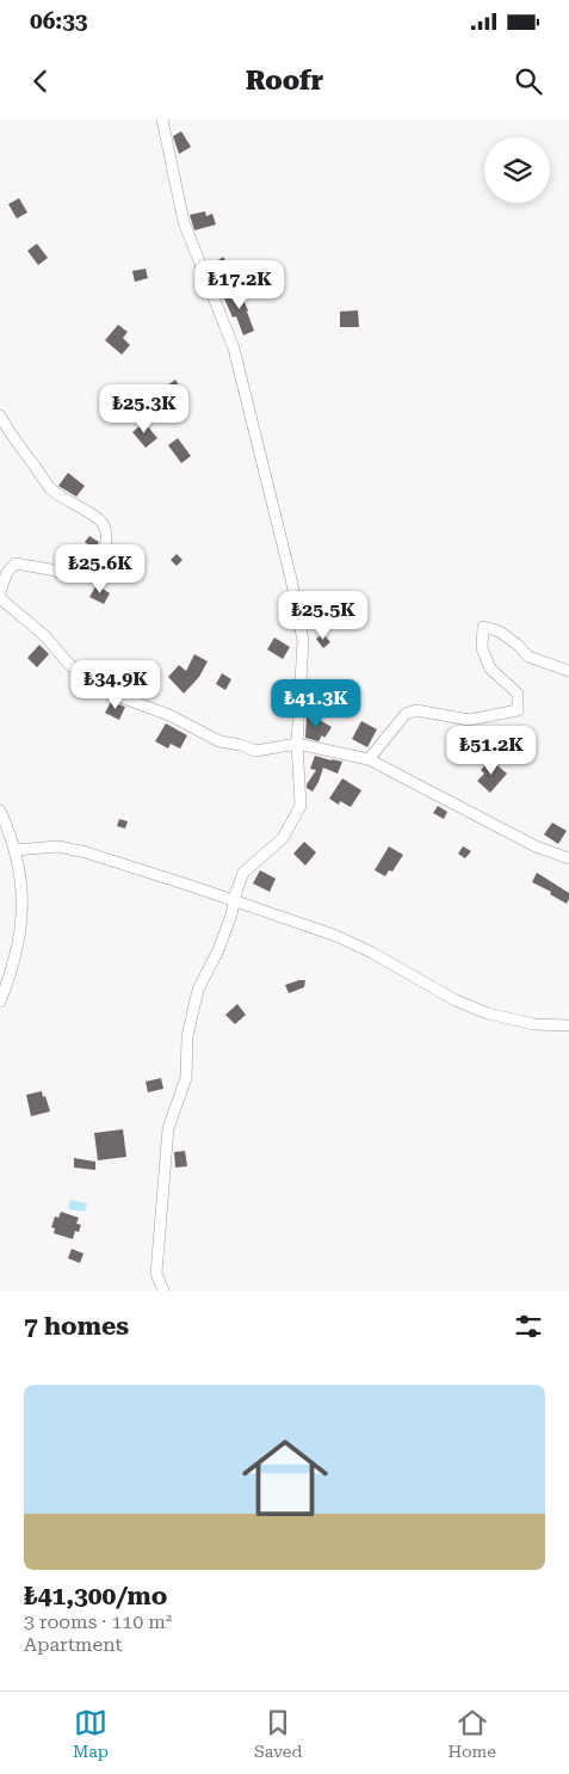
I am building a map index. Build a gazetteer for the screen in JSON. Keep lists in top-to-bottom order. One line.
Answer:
{"page":{"status":"06:33","header":"Roofr","price":["₺17.2K","₺25.3K","₺25.6K","₺25.5K","₺34.9K","₺41.3K","₺51.2K"],"heading":"7 homes","list":[{"name":"₺41,300/mo","note":"3 rooms · 110 m² · Apartment"}],"tabs":["Map","Saved","Home"]}}
